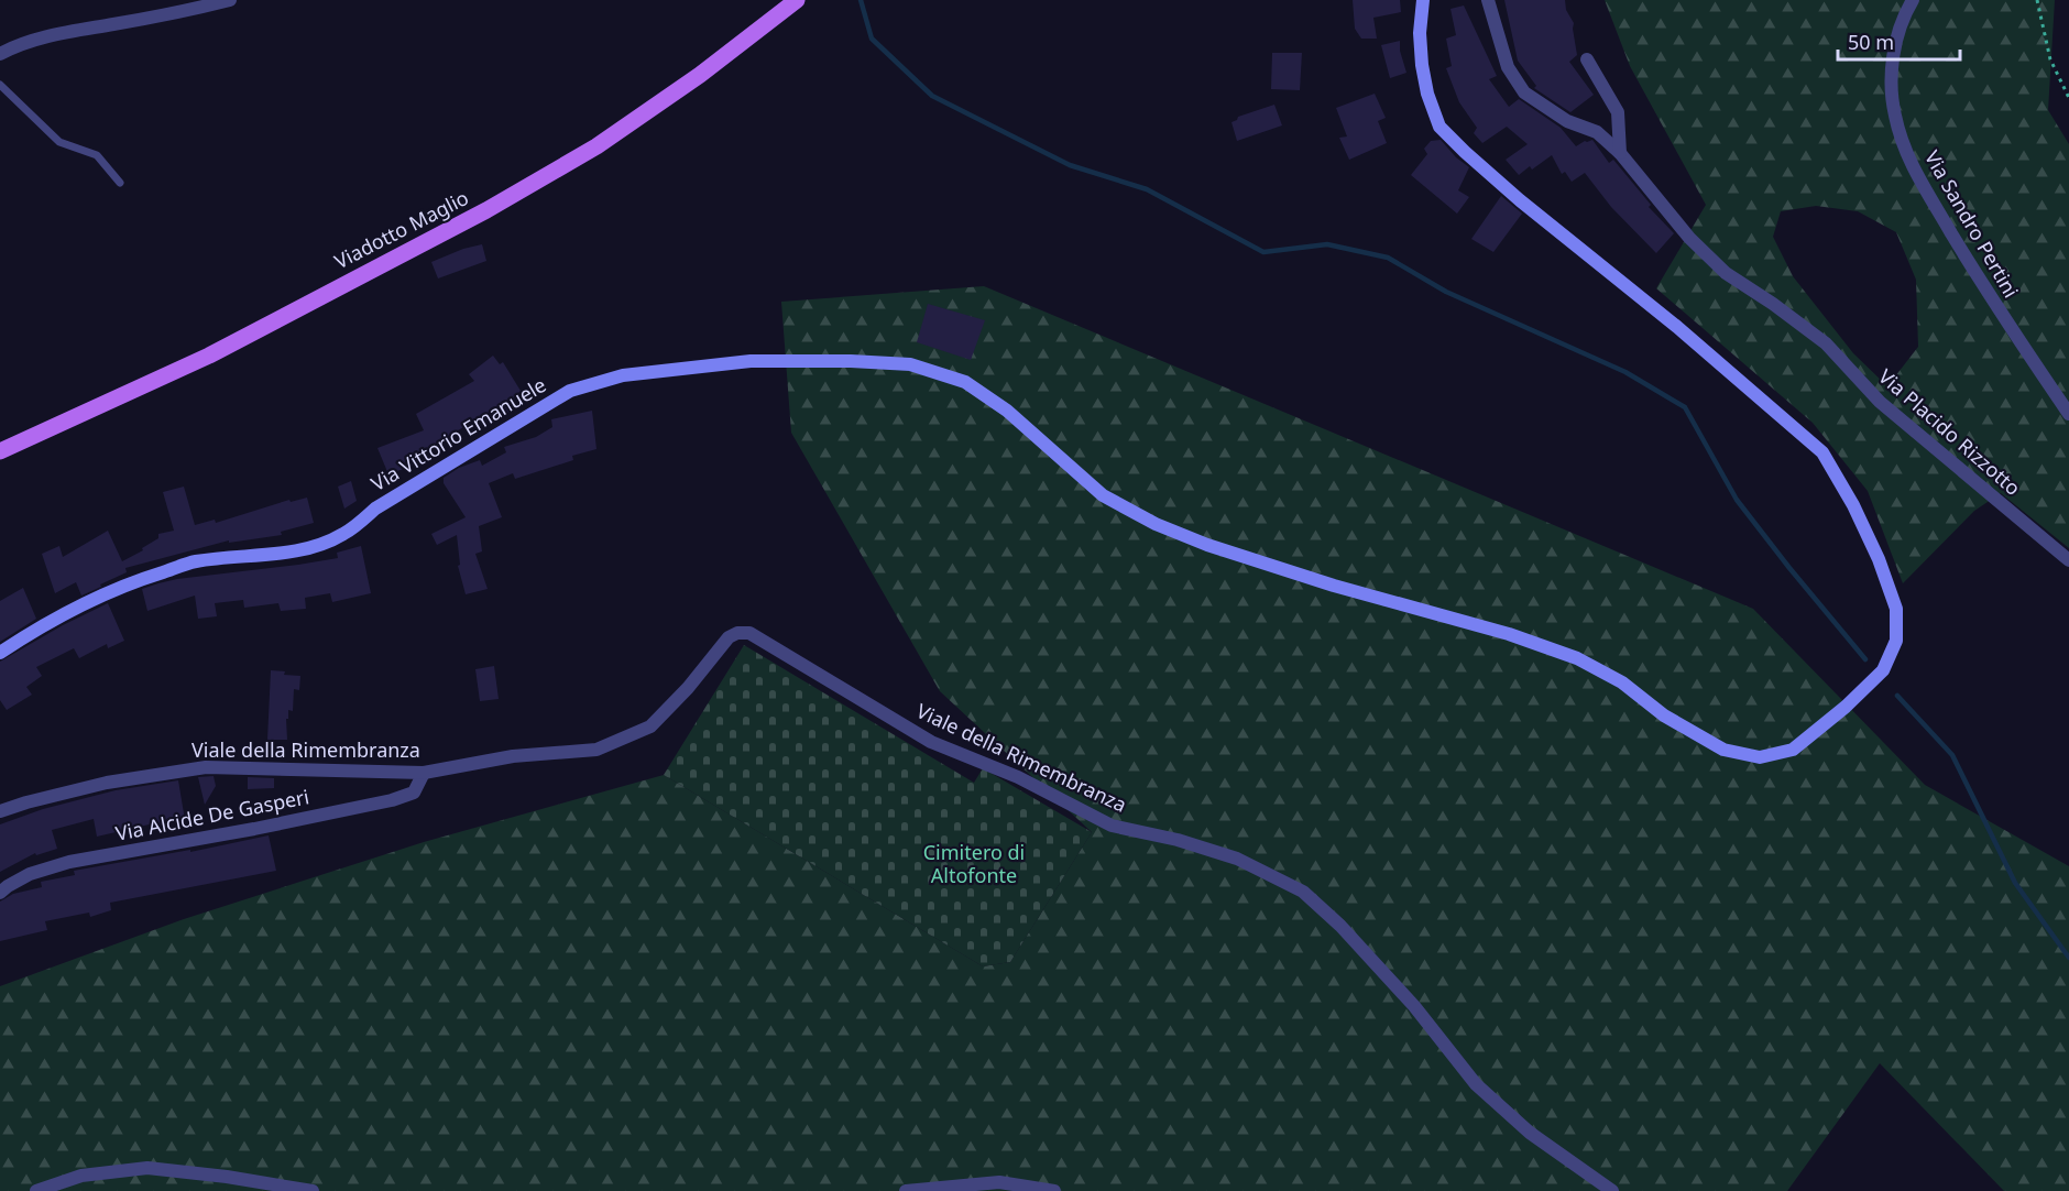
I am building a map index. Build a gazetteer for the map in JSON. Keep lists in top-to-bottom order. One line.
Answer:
{"streets":{"main road":["Viadotto Maglio","Via Vittorio Emanuele"],"street":["Via Sandro Pertini","Via Placido Rizzotto","Viale della Rimembranza","Via Alcide De Gasperi"]},"crossings":[["Viale della Rimembranza","Via Alcide De Gasperi"]],"parks":["Cimitero di Altofonte"],"scale_bar":"50 m"}
